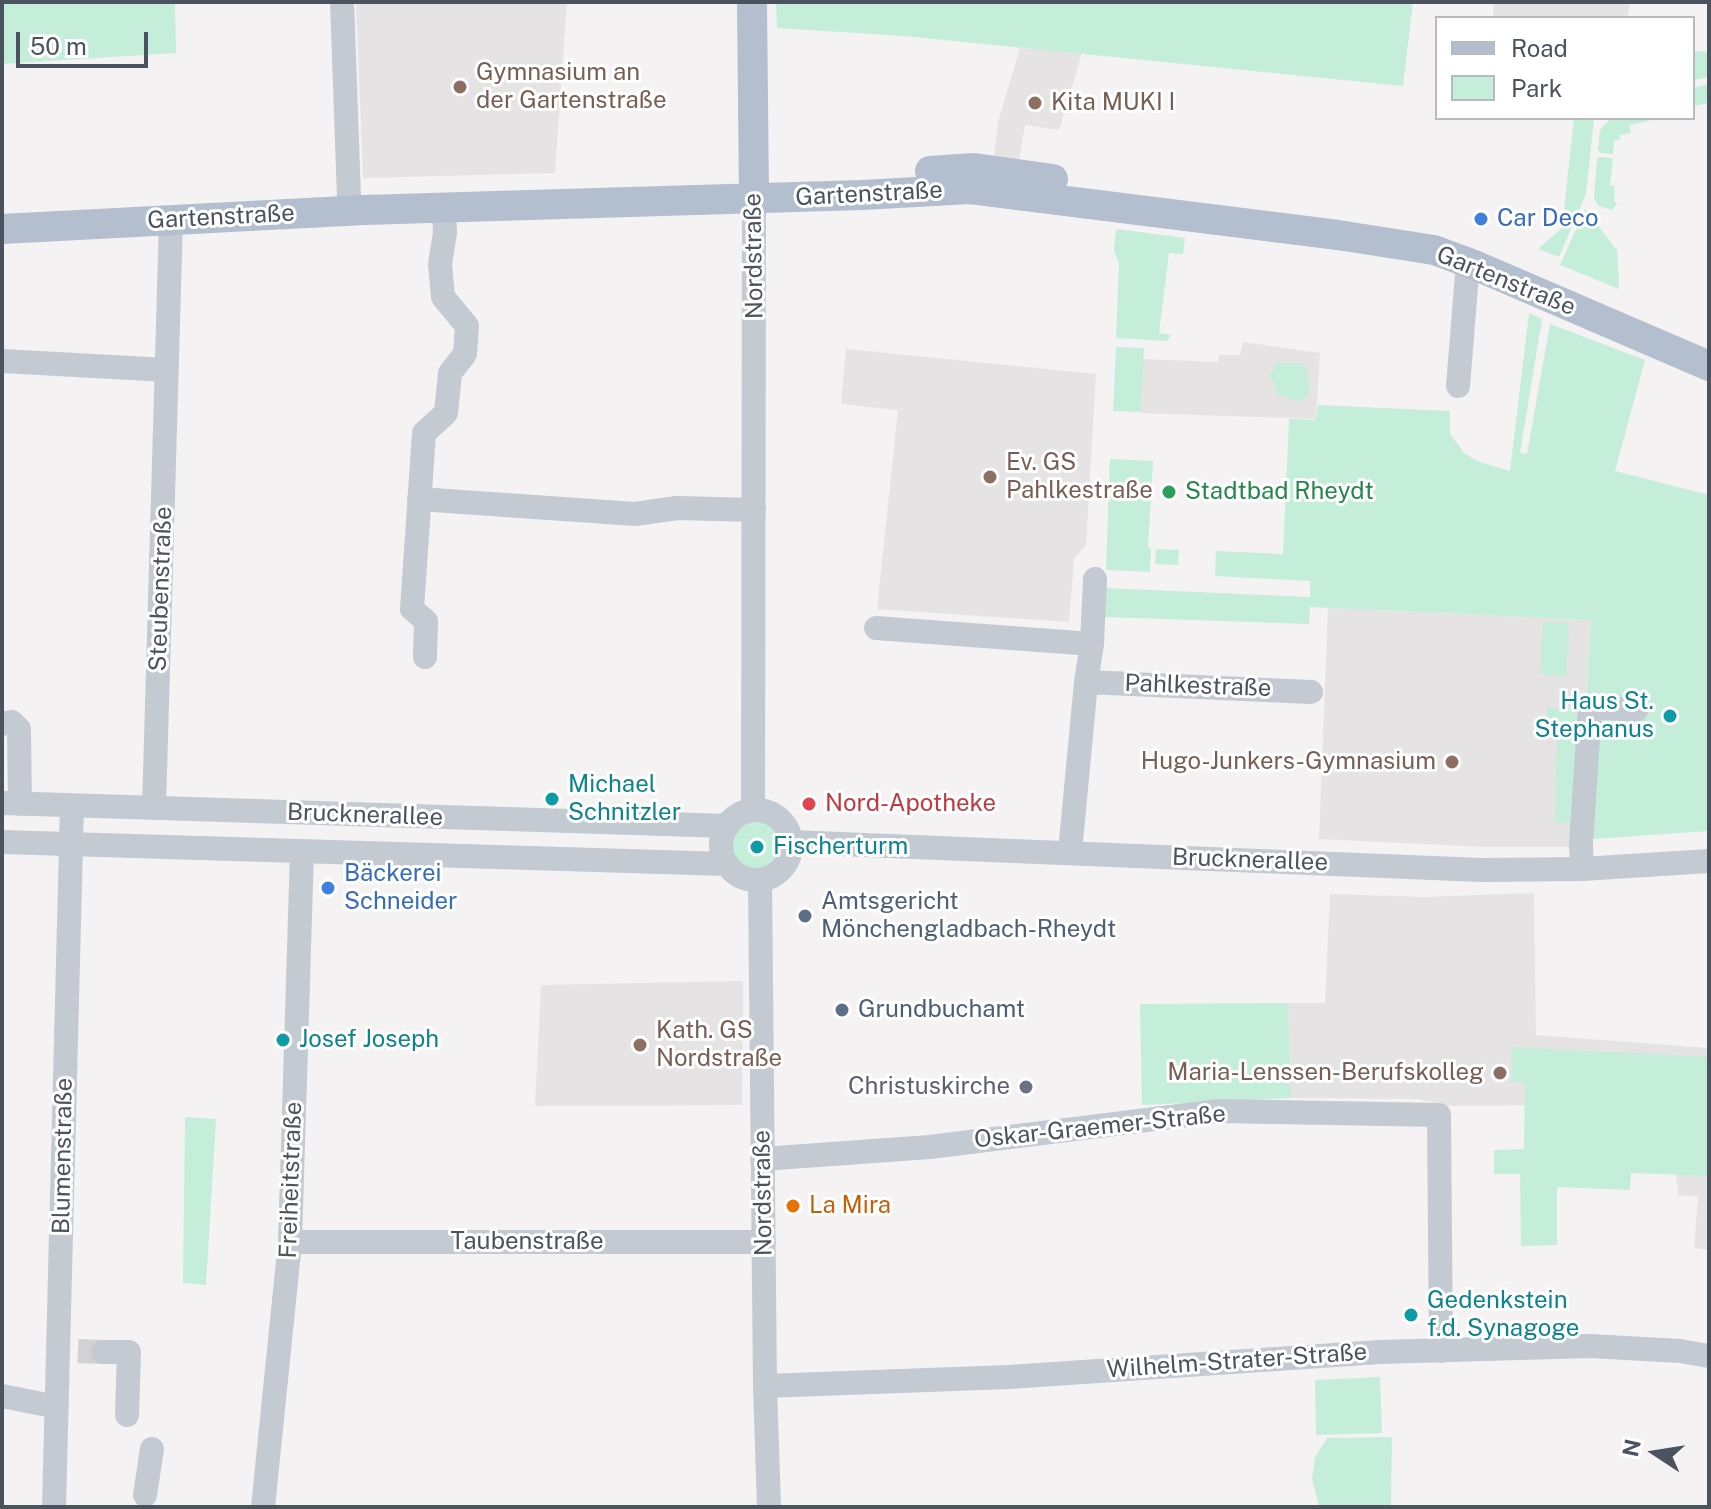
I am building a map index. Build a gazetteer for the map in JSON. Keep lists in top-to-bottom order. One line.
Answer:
{"streets":{"main road":["Gartenstraße","Nordstraße"],"street":["Steubenstraße","Pahlkestraße","Brucknerallee","Oskar-Graemer-Straße","Blumenstraße","Freiheitstraße","Taubenstraße","Wilhelm-Strater-Straße"]},"crossings":[["Gartenstraße","Nordstraße"],["Gartenstraße","Steubenstraße"],["Nordstraße","Brucknerallee"],["Nordstraße","Oskar-Graemer-Straße"],["Nordstraße","Taubenstraße"],["Nordstraße","Wilhelm-Strater-Straße"],["Steubenstraße","Brucknerallee"],["Brucknerallee","Blumenstraße"],["Brucknerallee","Freiheitstraße"],["Oskar-Graemer-Straße","Wilhelm-Strater-Straße"],["Freiheitstraße","Taubenstraße"]],"places":["Gymnasium an der Gartenstraße","Kita MUKI I","Car Deco","Ev. GS Pahlkestraße","Stadtbad Rheydt","Haus St. Stephanus","Hugo-Junkers-Gymnasium","Michael Schnitzler","Nord-Apotheke","Fischerturm","Bäckerei Schneider","Amtsgericht Mönchengladbach-Rheydt","Grundbuchamt","Josef Joseph","Kath. GS Nordstraße","Maria-Lenssen-Berufskolleg","Christuskirche","La Mira","Gedenkstein f.d. Synagoge"],"legend":["Road","Park"],"scale_bar":"50 m","north":"left"}
